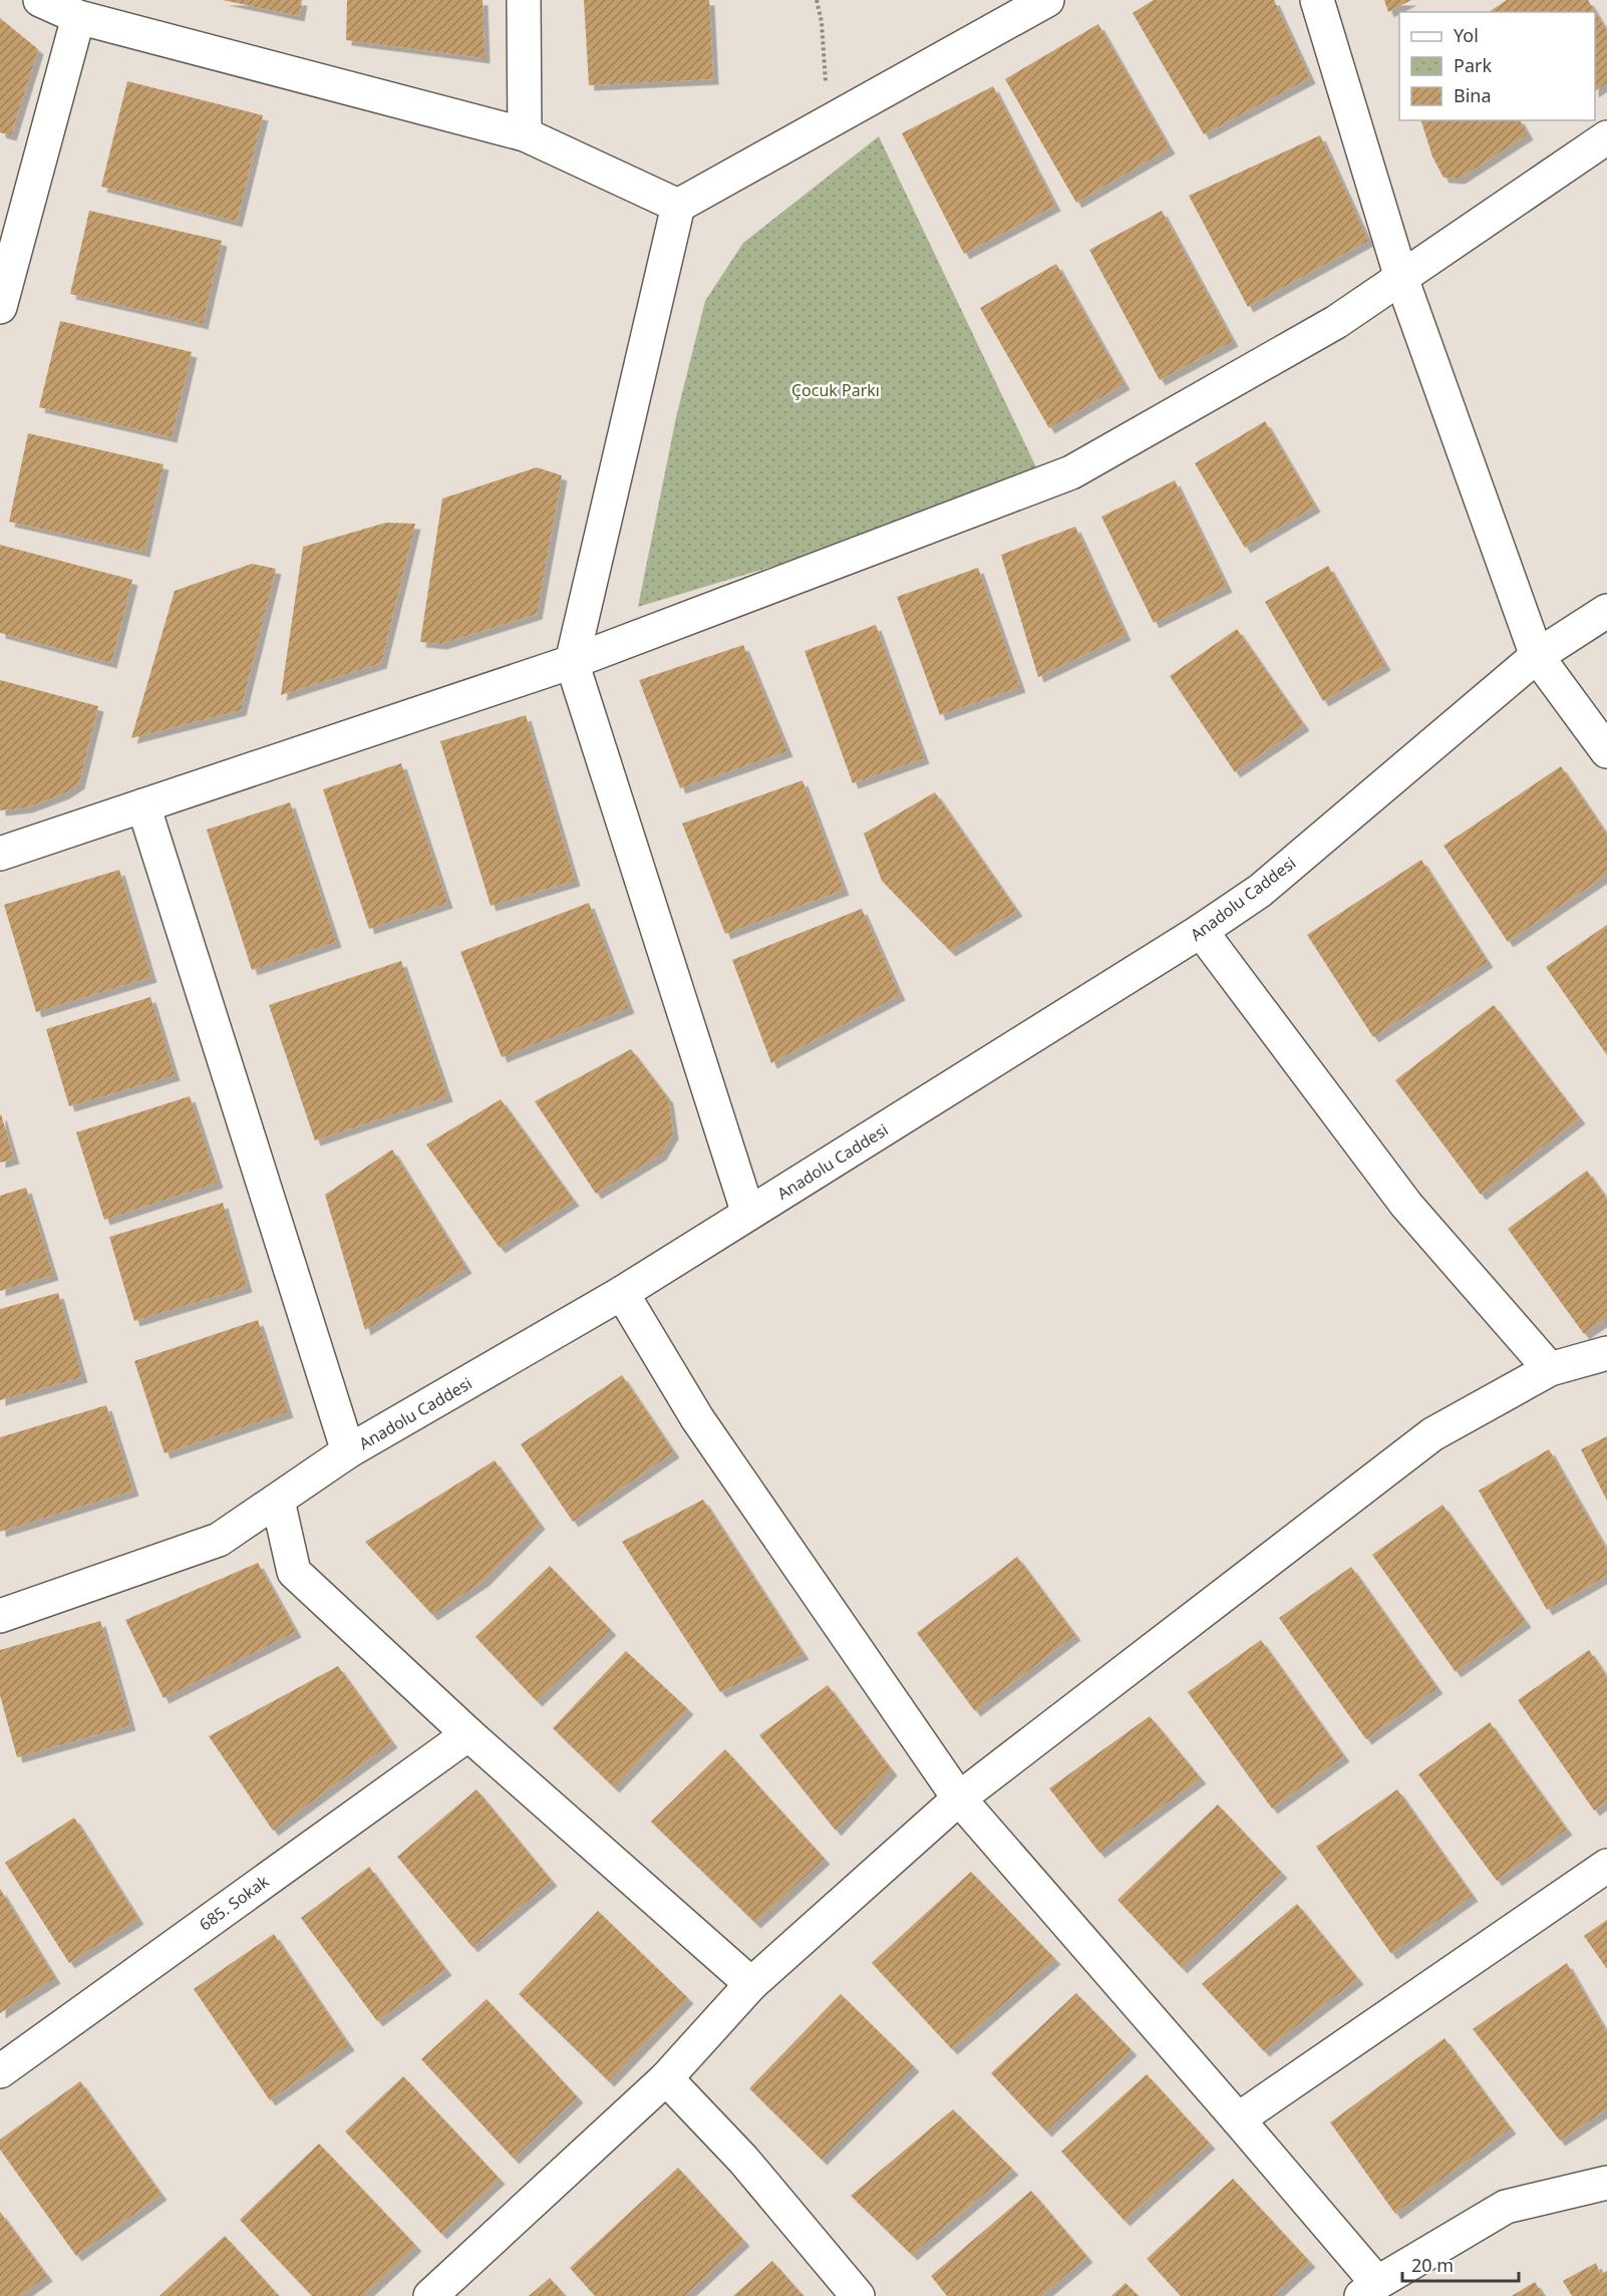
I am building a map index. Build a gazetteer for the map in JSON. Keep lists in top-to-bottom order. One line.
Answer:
{"streets":{"street":["Anadolu Caddesi","685. Sokak"]},"parks":["Çocuk Parkı"],"legend":["Yol","Park","Bina"],"scale_bar":"20 m"}
